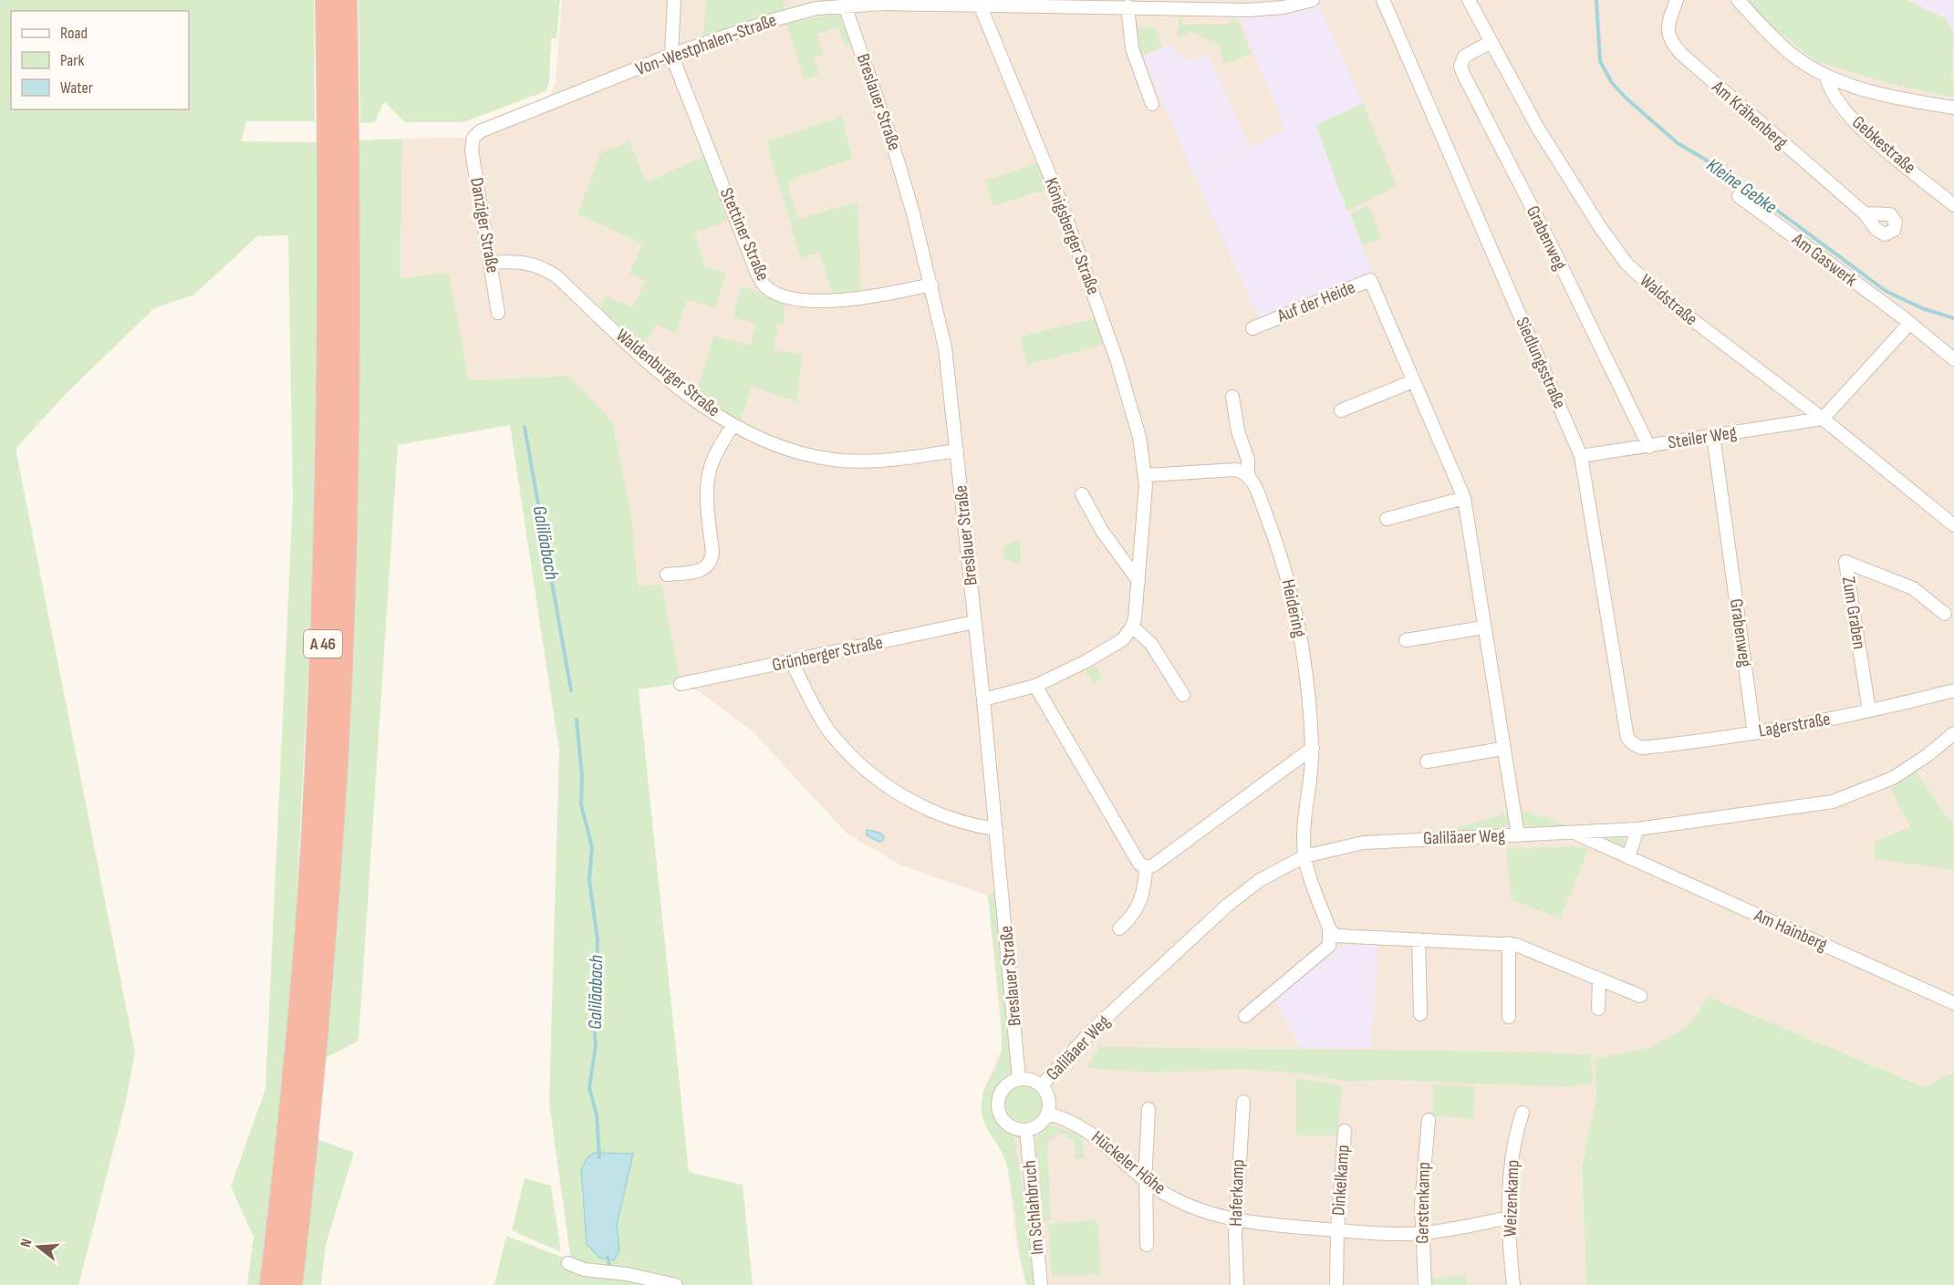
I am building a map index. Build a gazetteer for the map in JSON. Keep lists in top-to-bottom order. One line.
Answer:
{"streets":{"highway":["A 46"],"street":["Von-Westphalen-Straße","Breslauer Straße","Am Krähenberg","Gebkestraße","Danziger Straße","Stettiner Straße","Königsberger Straße","Grabenweg","Am Gaswerk","Waldstraße","Auf der Heide","Siedlungsstraße","Waldenburger Straße","Steiler Weg","Heidering","Zum Graben","Grünberger Straße","Lagerstraße","Galiläaer Weg","Am Hainberg","Hückeler Höhe","Dinkelkamp","Haferkamp","Weizenkamp","Gerstenkamp","Im Schlahbruch"]},"crossings":[["Von-Westphalen-Straße","Breslauer Straße"],["Von-Westphalen-Straße","Danziger Straße"],["Von-Westphalen-Straße","Stettiner Straße"],["Von-Westphalen-Straße","Königsberger Straße"],["Breslauer Straße","Stettiner Straße"],["Breslauer Straße","Waldenburger Straße"],["Breslauer Straße","Grünberger Straße"],["Breslauer Straße","Galiläaer Weg"],["Breslauer Straße","Hückeler Höhe"],["Breslauer Straße","Im Schlahbruch"],["Danziger Straße","Waldenburger Straße"],["Grabenweg","Waldstraße"],["Grabenweg","Steiler Weg"],["Grabenweg","Lagerstraße"],["Waldstraße","Steiler Weg"],["Auf der Heide","Galiläaer Weg"],["Siedlungsstraße","Steiler Weg"],["Siedlungsstraße","Lagerstraße"],["Heidering","Galiläaer Weg"],["Zum Graben","Lagerstraße"],["Galiläaer Weg","Am Hainberg"],["Galiläaer Weg","Hückeler Höhe"],["Galiläaer Weg","Im Schlahbruch"],["Hückeler Höhe","Dinkelkamp"],["Hückeler Höhe","Haferkamp"],["Hückeler Höhe","Weizenkamp"],["Hückeler Höhe","Gerstenkamp"],["Hückeler Höhe","Im Schlahbruch"]],"water":["Kleine Gebke","Galiläabach"],"legend":["Road","Park","Water"],"north":"left"}
